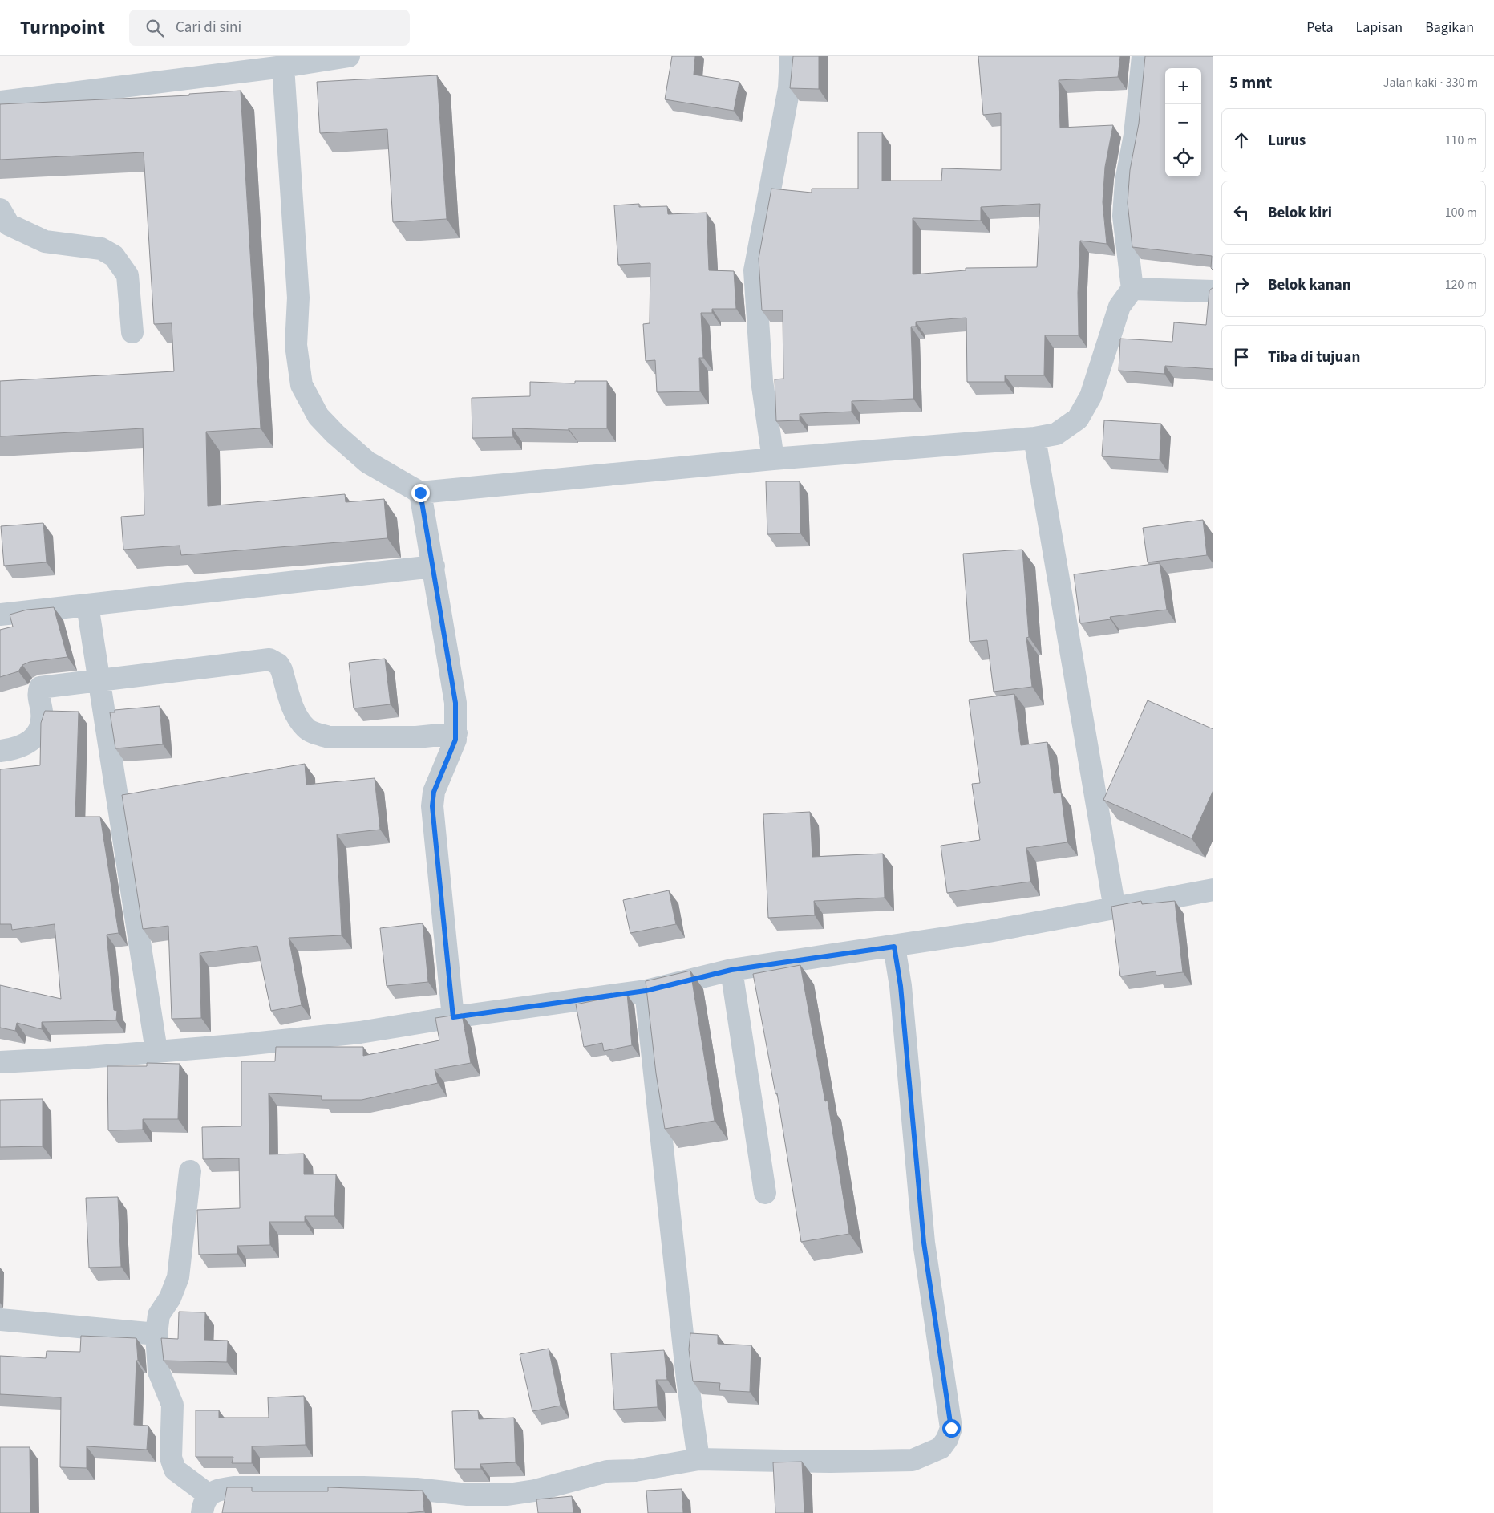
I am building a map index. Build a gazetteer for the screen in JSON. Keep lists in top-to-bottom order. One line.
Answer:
{"page":{"header":"Turnpoint","search":"Cari di sini","nav":["Peta","Lapisan","Bagikan"],"heading":["5 mnt","Jalan kaki · 330 m"],"map_buttons":["+","−"],"list":[["Lurus","110 m"],["Belok kiri","100 m"],["Belok kanan","120 m"],"Tiba di tujuan"]}}
